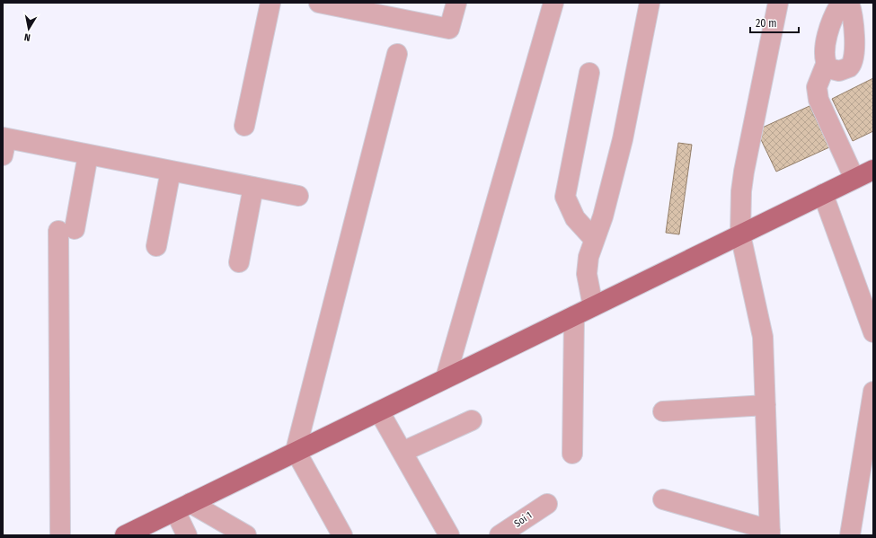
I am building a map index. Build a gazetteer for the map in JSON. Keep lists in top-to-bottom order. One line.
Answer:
{"streets":{"street":["Soi 1"]},"scale_bar":"20 m","north":"bottom"}
